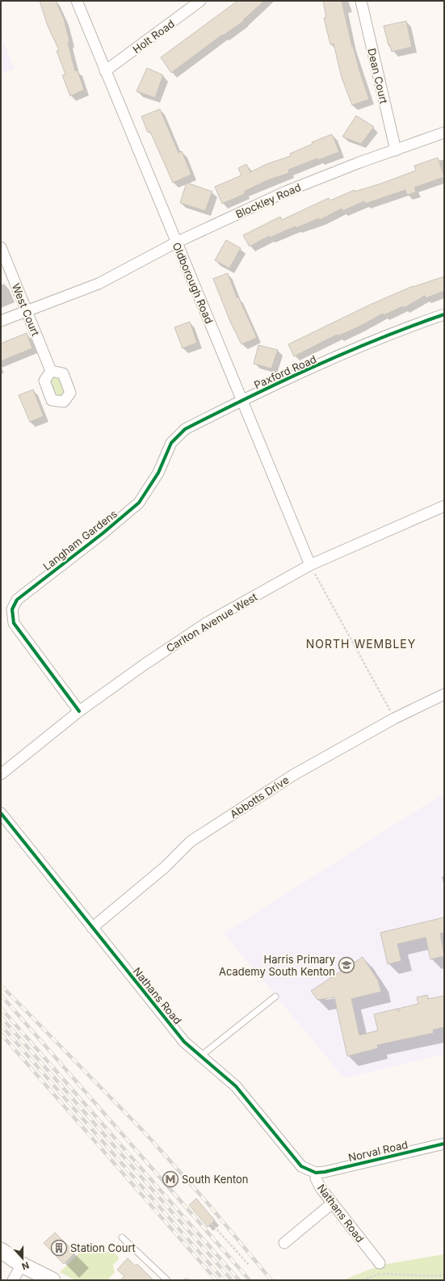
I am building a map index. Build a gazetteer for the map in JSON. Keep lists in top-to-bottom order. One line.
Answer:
{"streets":{"street":["Holt Road","Dean Court","Blockley Road","Oldborough Road","West Court","Paxford Road","Langham Gardens","Carlton Avenue West","Abbotts Drive","Nathans Road","Norval Road"]},"crossings":[["Holt Road","Oldborough Road"],["Dean Court","Blockley Road"],["Blockley Road","Oldborough Road"],["Blockley Road","West Court"],["Oldborough Road","Paxford Road"],["Oldborough Road","Langham Gardens"],["Oldborough Road","Carlton Avenue West"],["Paxford Road","Langham Gardens"],["Langham Gardens","Carlton Avenue West"],["Abbotts Drive","Nathans Road"],["Nathans Road","Norval Road"]],"districts":["NORTH WEMBLEY"],"places":{"school or university":["Harris Primary Academy South Kenton"],"metro station":["South Kenton"],"building":["Station Court"]},"north":"bottom"}
